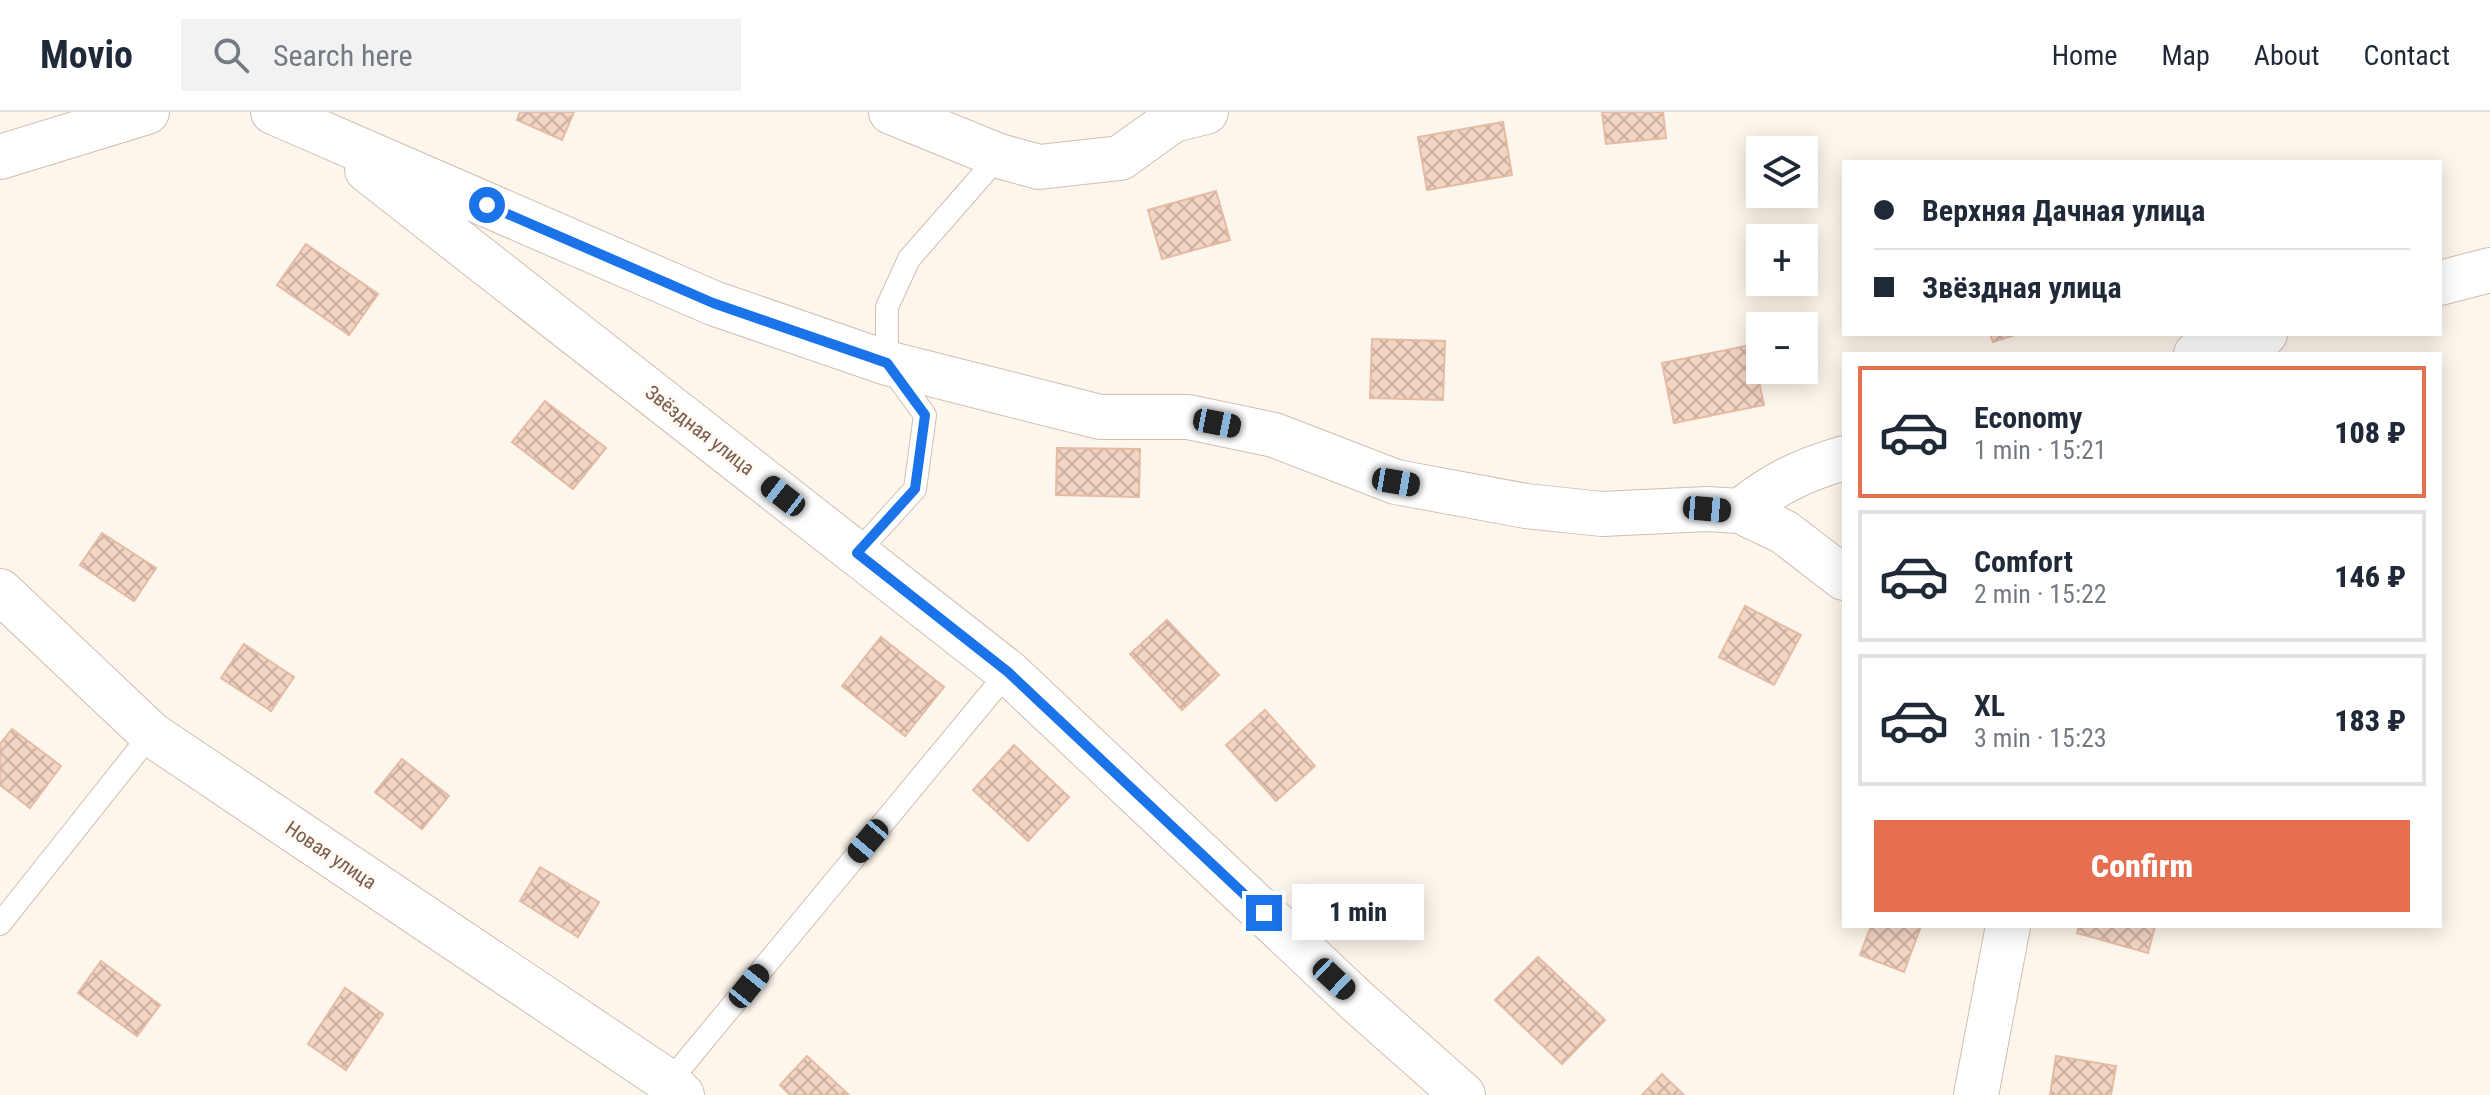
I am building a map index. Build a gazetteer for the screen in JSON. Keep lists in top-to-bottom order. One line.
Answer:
{"streets":{"street":["Звёздная улица","Новая улица"]},"page":{"header":"Movio","search":"Search here","nav":["Home","Map","About","Contact"],"map_buttons":["+","−"],"banner":["Верхняя Дачная улица","Звёздная улица"],"list":[{"name":"Economy","note":"1 min · 15:21","value":"108 ₽"},{"name":"Comfort","note":"2 min · 15:22","value":"146 ₽"},{"name":"XL","note":"3 min · 15:23","value":"183 ₽"}],"buttons":"Confirm","bubble":"1 min"}}
